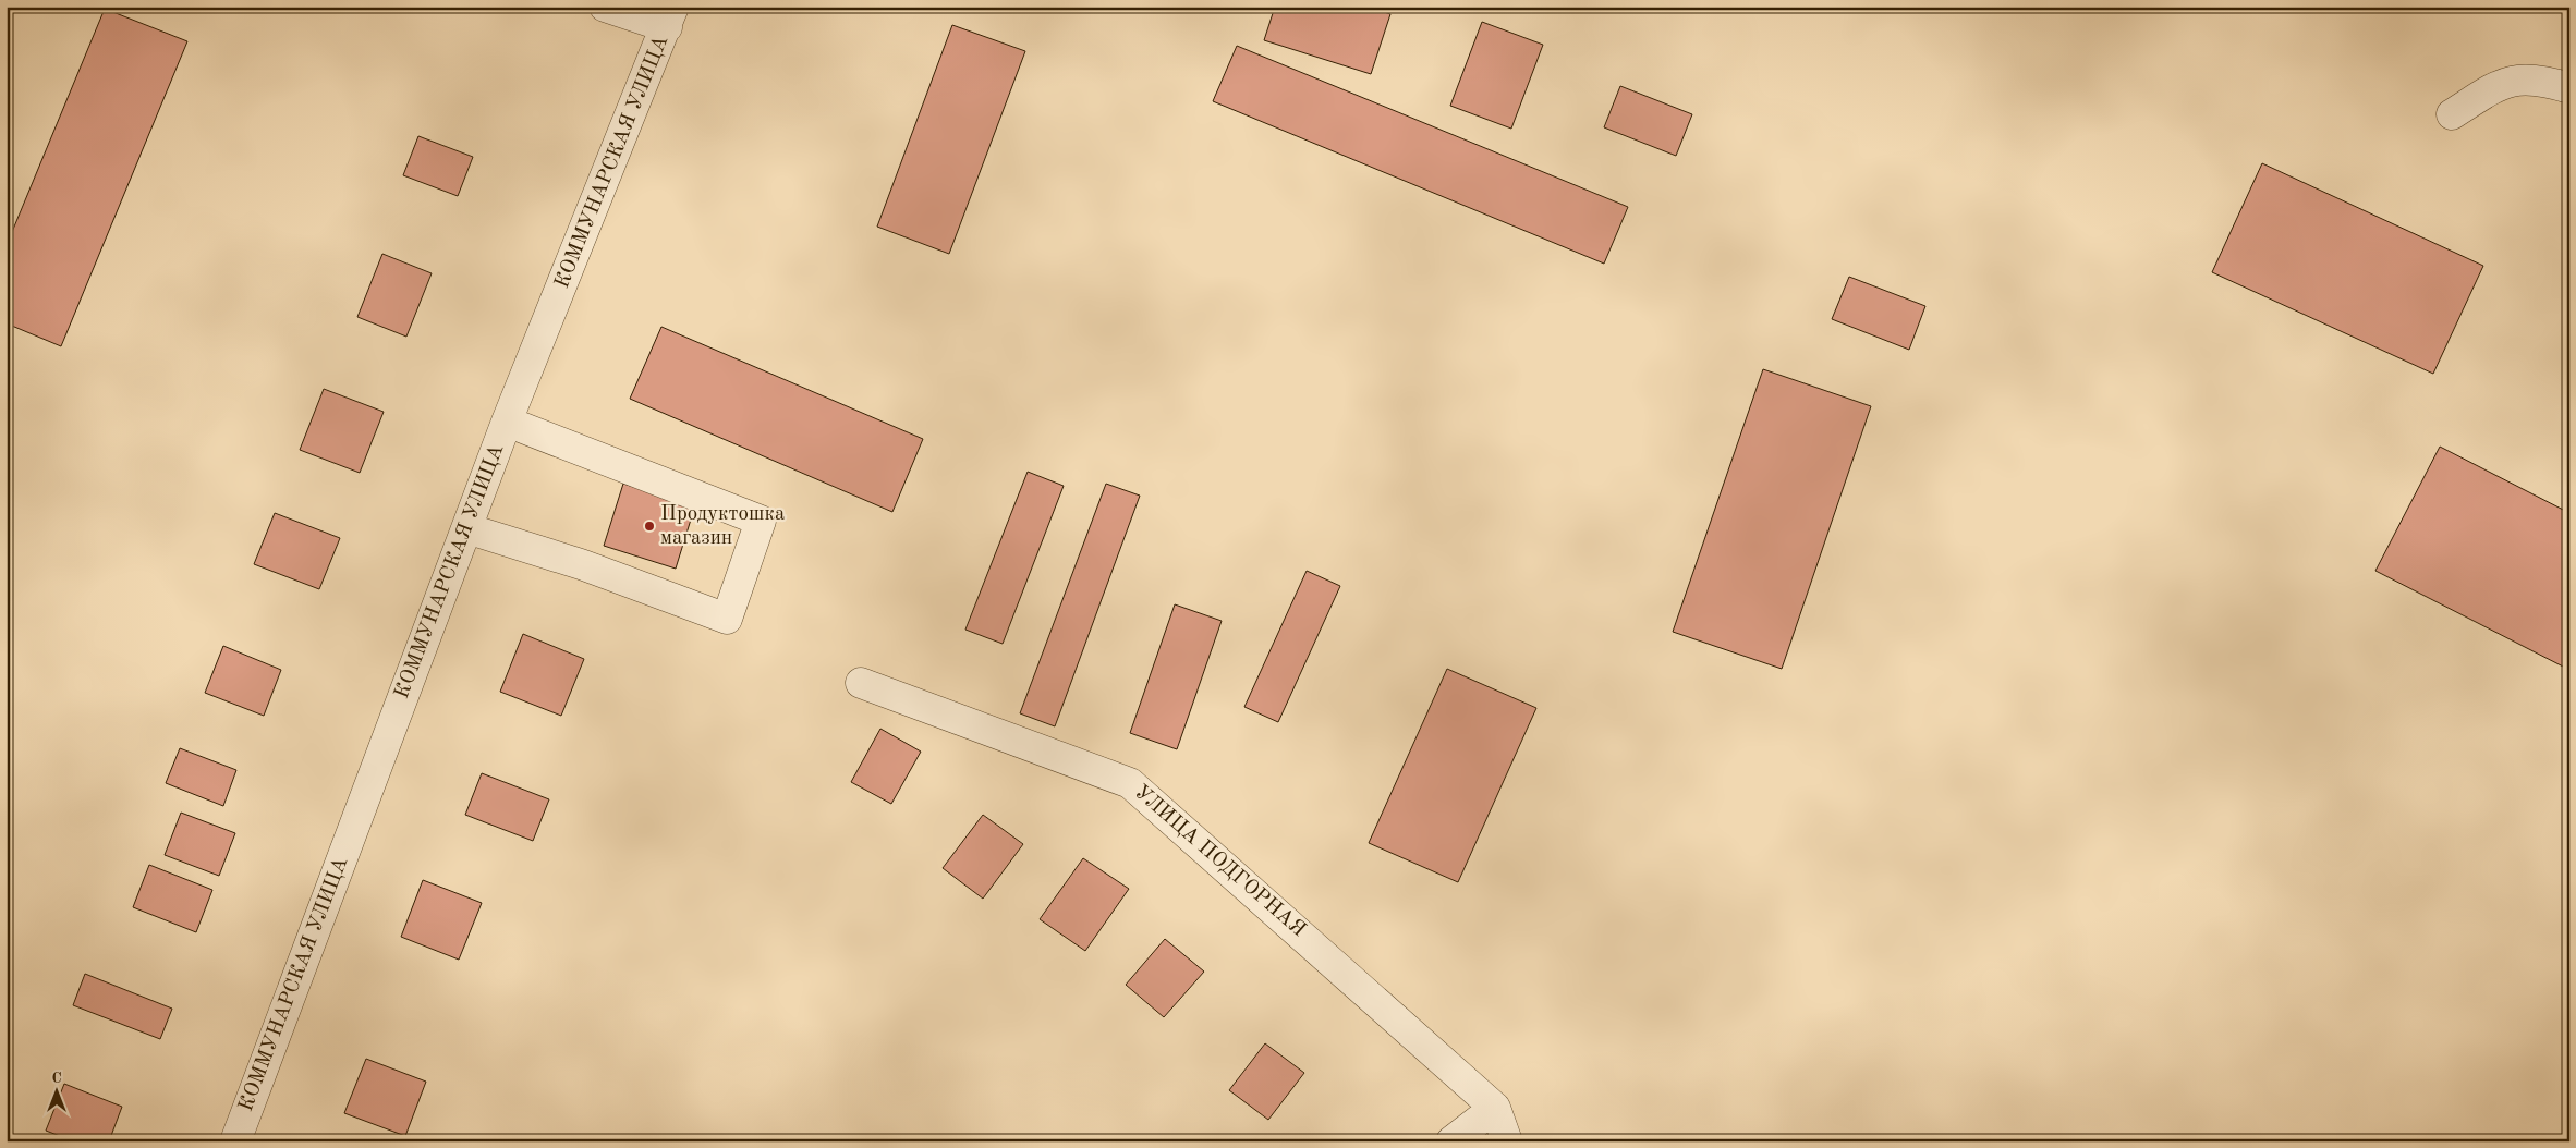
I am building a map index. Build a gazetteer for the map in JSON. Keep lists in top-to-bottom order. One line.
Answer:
{"streets":{"street":["КОММУНАРСКАЯ УЛИЦА","УЛИЦА ПОДГОРНАЯ"]},"places":["Продуктошка магазин"],"north":"top"}
